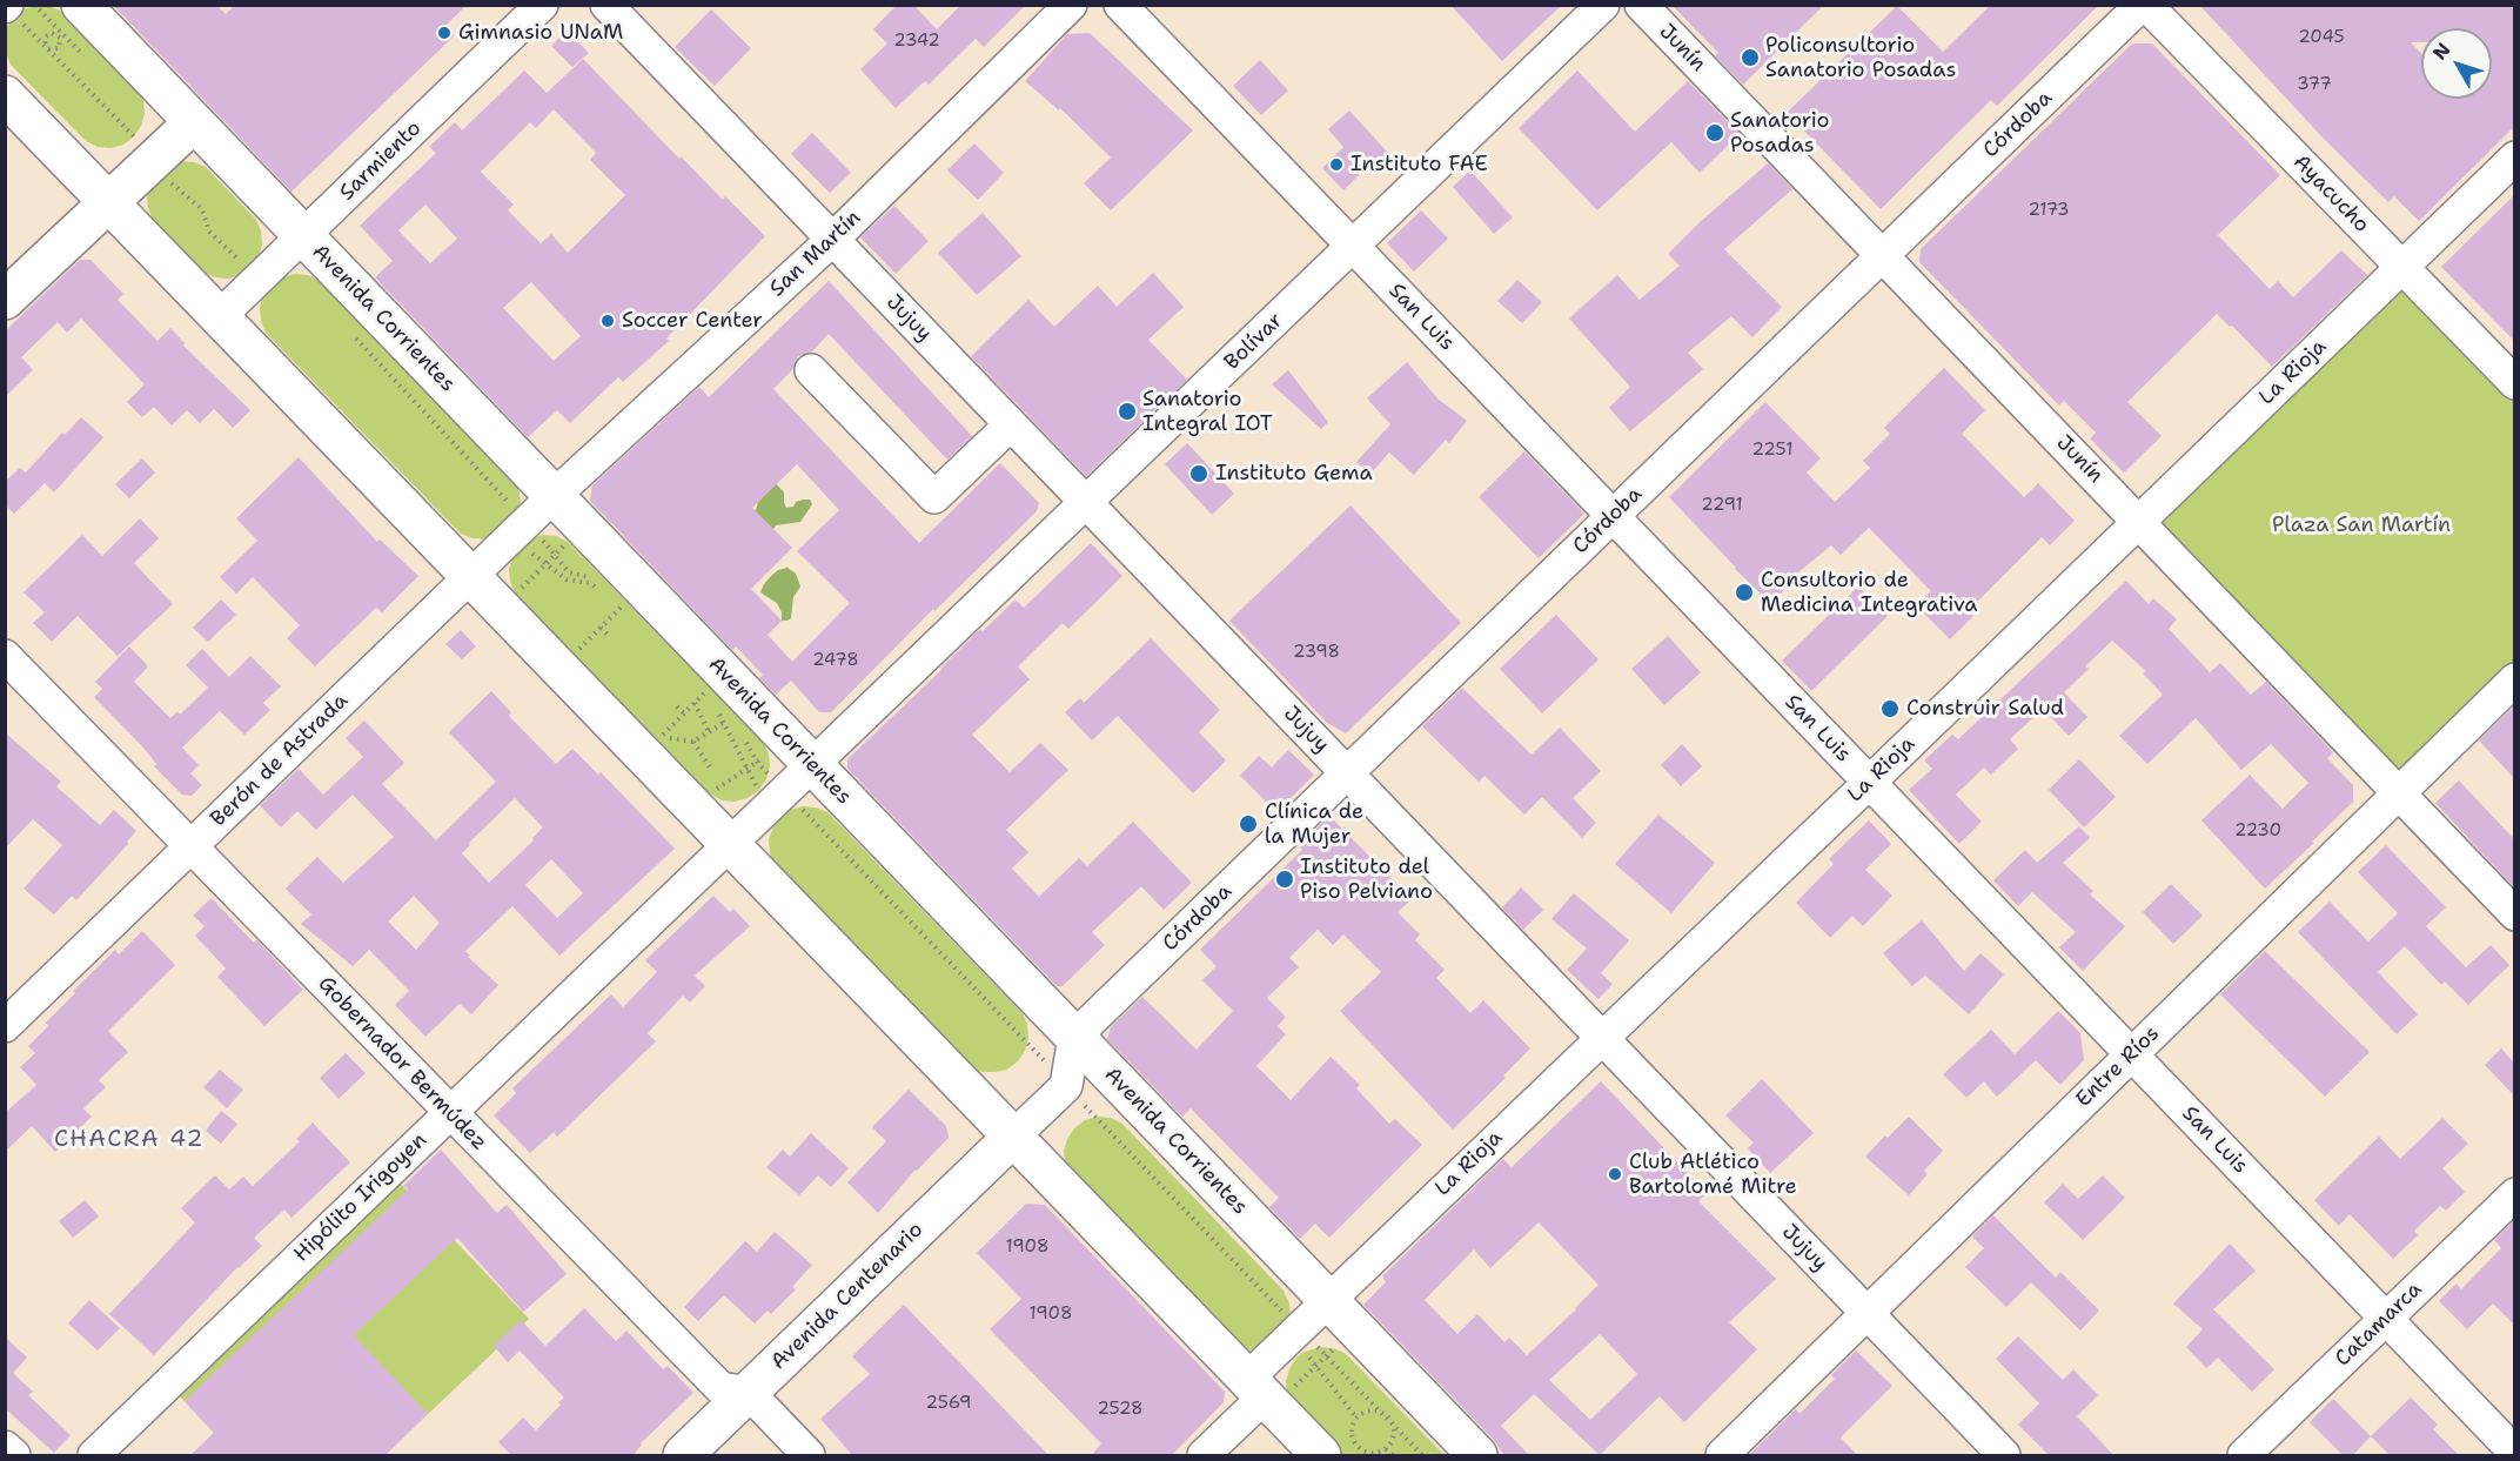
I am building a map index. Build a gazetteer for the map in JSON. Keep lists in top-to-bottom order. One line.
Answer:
{"streets":{"main road":["Avenida Corrientes","Avenida Centenario"],"street":["Junín","Córdoba","Sarmiento","Ayacucho","San Martín","San Luis","Jujuy","Bolívar","La Rioja","Berón de Astrada","Gobernador Bermúdez","Entre Ríos","Hipólito Irigoyen","Catamarca"]},"crossings":[["Junín","Córdoba"],["Junín","La Rioja"],["Junín","Entre Ríos"],["Córdoba","Ayacucho"],["Córdoba","San Luis"],["Córdoba","Avenida Corrientes"],["Córdoba","Jujuy"],["Sarmiento","Avenida Corrientes"],["Ayacucho","La Rioja"],["San Martín","Avenida Corrientes"],["San Martín","Jujuy"],["San Martín","Berón de Astrada"],["San Luis","Bolívar"],["San Luis","La Rioja"],["San Luis","Entre Ríos"],["San Luis","Catamarca"],["Avenida Corrientes","Bolívar"],["Avenida Corrientes","La Rioja"],["Avenida Corrientes","Berón de Astrada"],["Avenida Corrientes","Hipólito Irigoyen"],["Jujuy","Bolívar"],["Jujuy","La Rioja"],["Jujuy","Entre Ríos"],["Bolívar","Hipólito Irigoyen"],["Berón de Astrada","Gobernador Bermúdez"],["Gobernador Bermúdez","Hipólito Irigoyen"],["Gobernador Bermúdez","Avenida Centenario"]],"districts":["CHACRA 42"],"parks":["Plaza San Martín"],"places":["Gimnasio UNaM","Policonsultorio Sanatorio Posadas","Sanatorio Posadas","Instituto FAE","Soccer Center","Sanatorio Integral IOT","Instituto Gema","Consultorio de Medicina Integrativa","Construir Salud","Clínica de la Mujer","Instituto del Piso Pelviano","Club Atlético Bartolomé Mitre"],"house_numbers":["2045","2342","377","2173","2251","2291","2398","2478","2230","1908","1908","2569","2528"],"north":"top left"}
